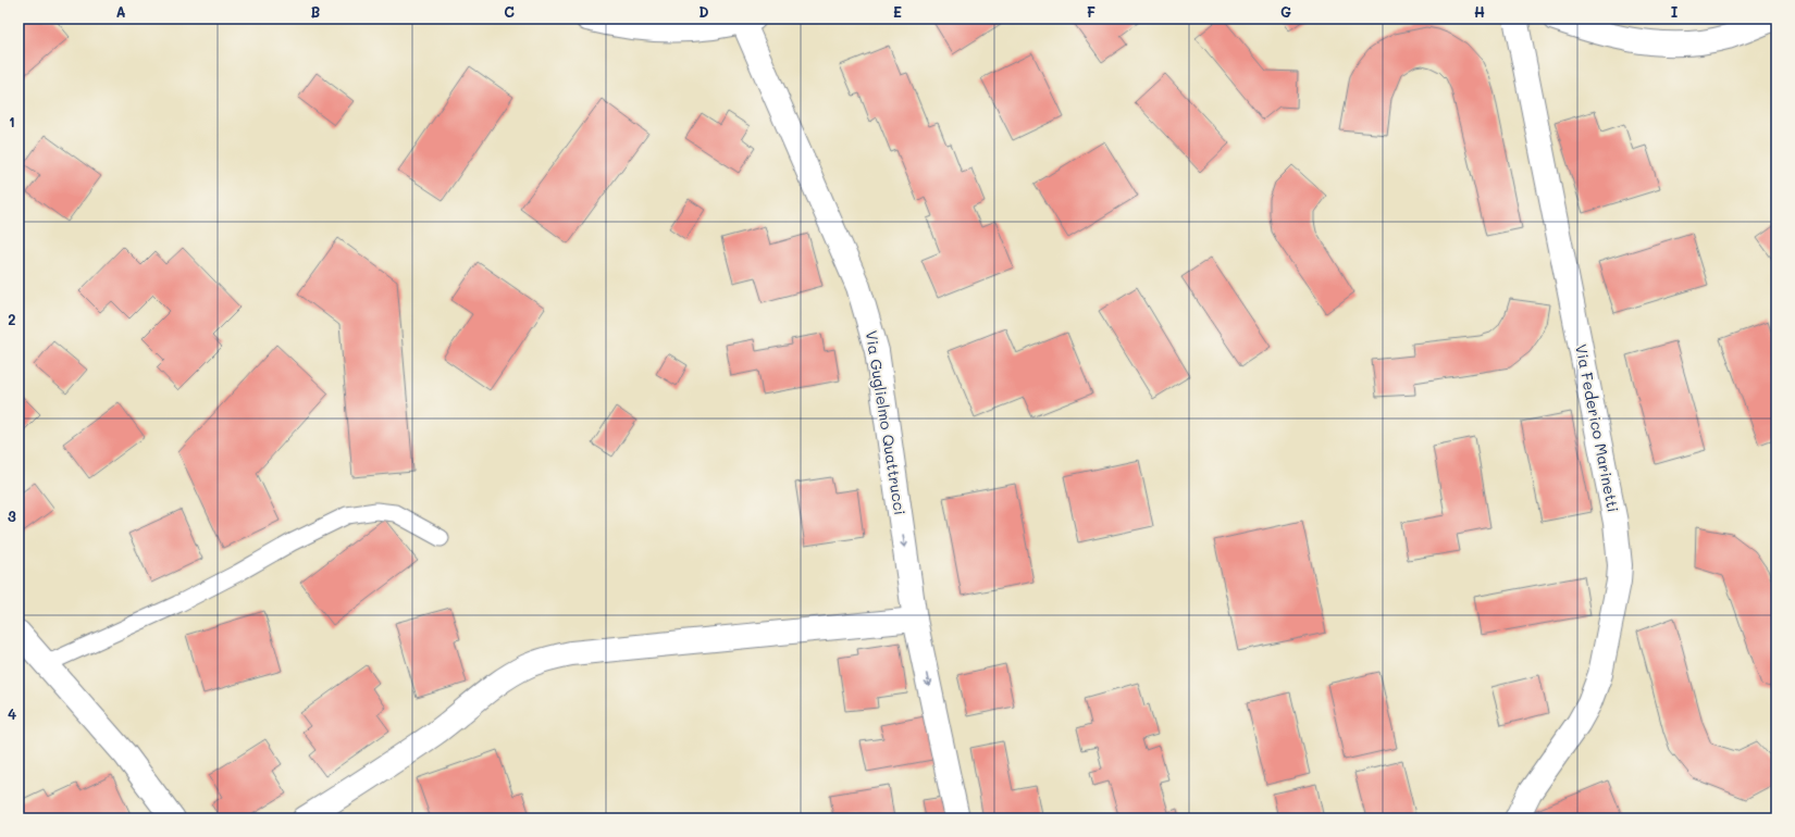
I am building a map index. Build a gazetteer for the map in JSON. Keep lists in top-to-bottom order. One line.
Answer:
{"streets":{"street":["Via Guglielmo Quattrucci","Via Federico Marinetti"]},"one_way":["Via Guglielmo Quattrucci"],"grid":{"columns":["A","B","C","D","E","F","G","H","I"],"rows":["1","2","3","4"]}}
